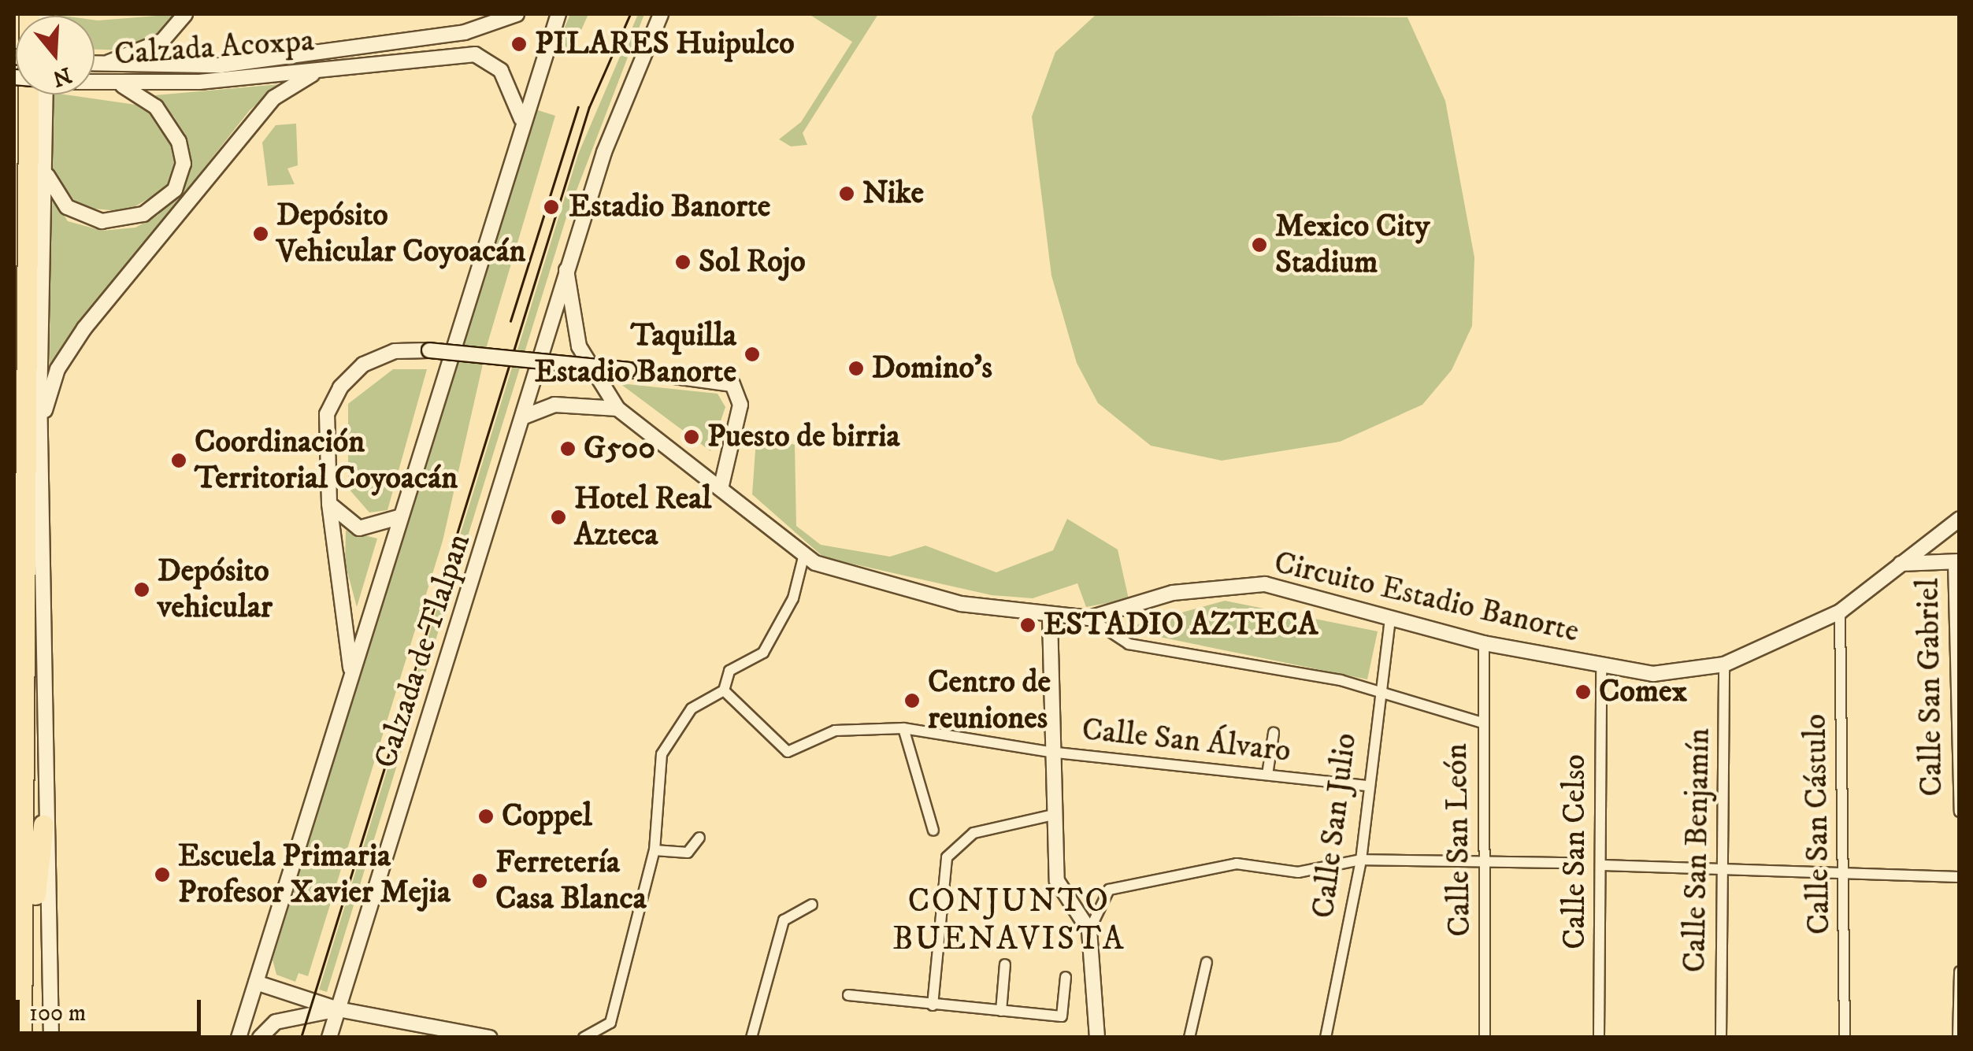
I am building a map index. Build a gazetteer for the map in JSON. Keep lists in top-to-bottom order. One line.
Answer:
{"streets":{"main road":["Calzada Acoxpa","Circuito Estadio Banorte","Calzada de Tlalpan"],"street":["Calle San Gabriel","Calle San Álvaro","Calle San Cástulo","Calle San Julio","Calle San León","Calle San Benjamín","Calle San Celso"]},"crossings":[["Calzada Acoxpa","Calzada de Tlalpan"],["Circuito Estadio Banorte","Calzada de Tlalpan"],["Circuito Estadio Banorte","Calle San Cástulo"],["Circuito Estadio Banorte","Calle San Julio"],["Circuito Estadio Banorte","Calle San León"],["Circuito Estadio Banorte","Calle San Benjamín"],["Circuito Estadio Banorte","Calle San Celso"],["Calle San Álvaro","Calle San Julio"]],"districts":["CONJUNTO BUENAVISTA"],"places":["PILARES Huipulco","Nike","Estadio Banorte","Depósito Vehicular Coyoacán","Mexico City Stadium","Sol Rojo","Taquilla Estadio Banorte","Domino's","Puesto de birria","G500","Coordinación Territorial Coyoacán","Hotel Real Azteca","Depósito vehicular","ESTADIO AZTECA","Comex","Centro de reuniones","Coppel","Escuela Primaria Profesor Xavier Mejia","Ferretería Casa Blanca"],"scale_bar":"100 m","north":"bottom"}
